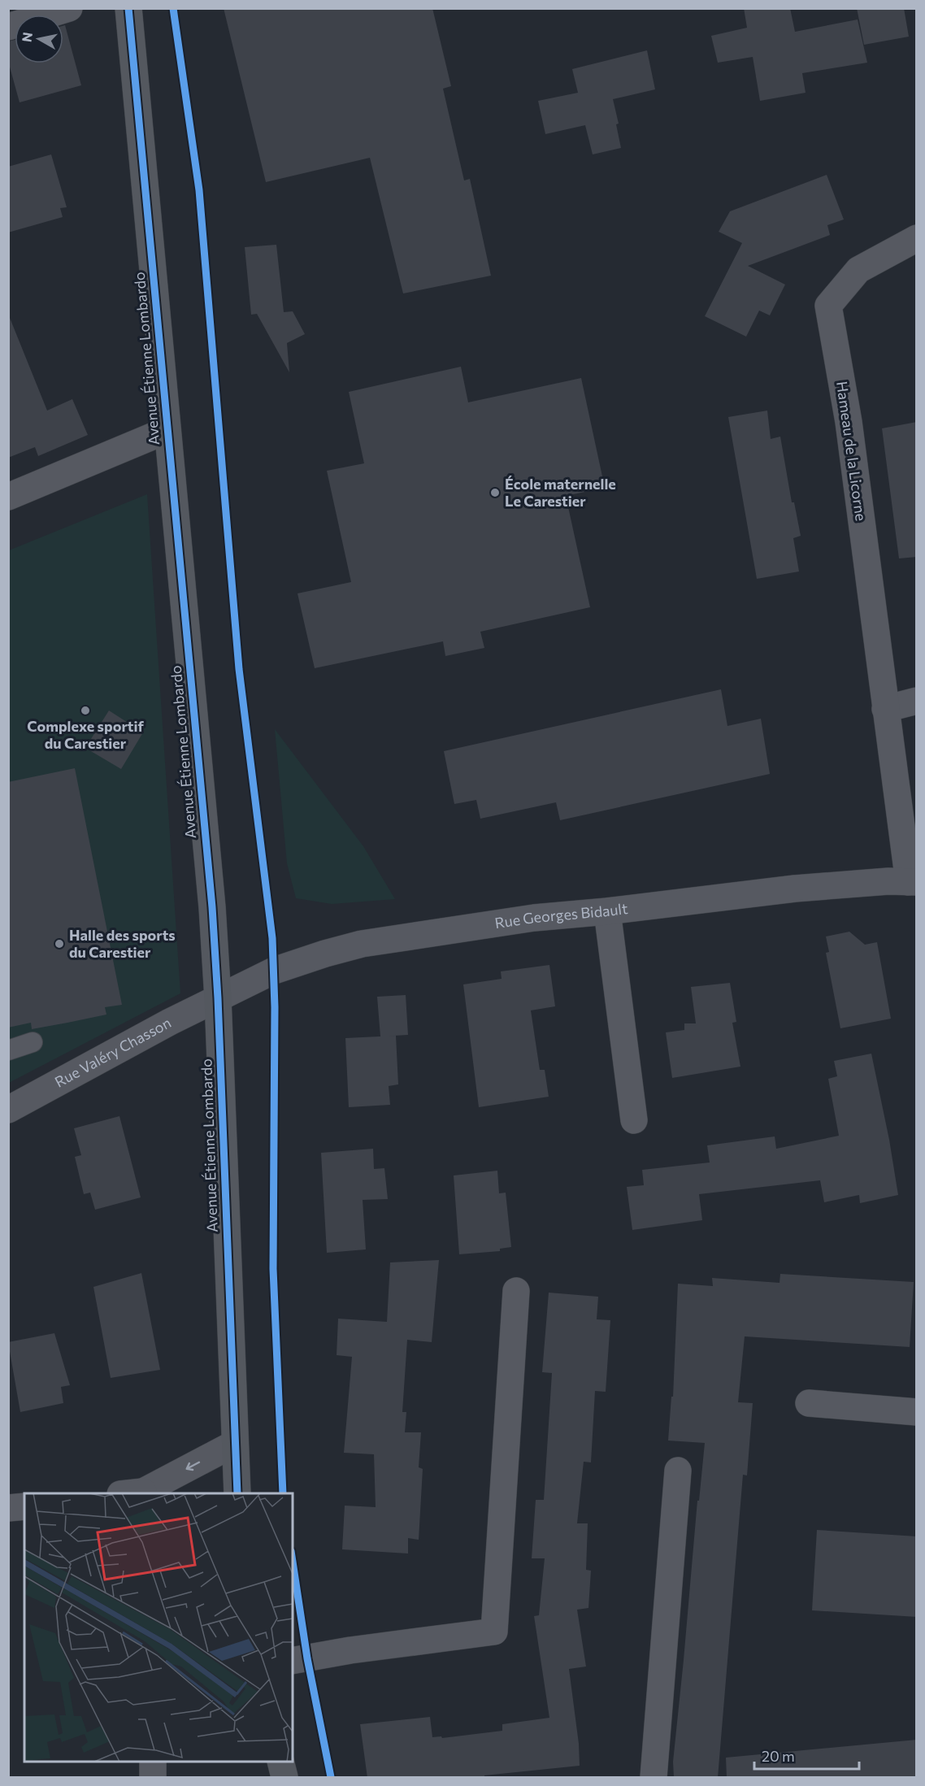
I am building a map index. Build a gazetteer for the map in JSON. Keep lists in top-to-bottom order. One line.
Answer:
{"streets":{"street":["Avenue Étienne Lombardo","Hameau de la Licorne","Rue Georges Bidault","Rue Valéry Chasson"]},"crossings":[["Avenue Étienne Lombardo","Rue Georges Bidault"],["Avenue Étienne Lombardo","Rue Valéry Chasson"],["Hameau de la Licorne","Rue Georges Bidault"],["Rue Georges Bidault","Rue Valéry Chasson"]],"places":["École maternelle Le Carestier","Complexe sportif du Carestier","Halle des sports du Carestier"],"scale_bar":"20 m","north":"left"}
